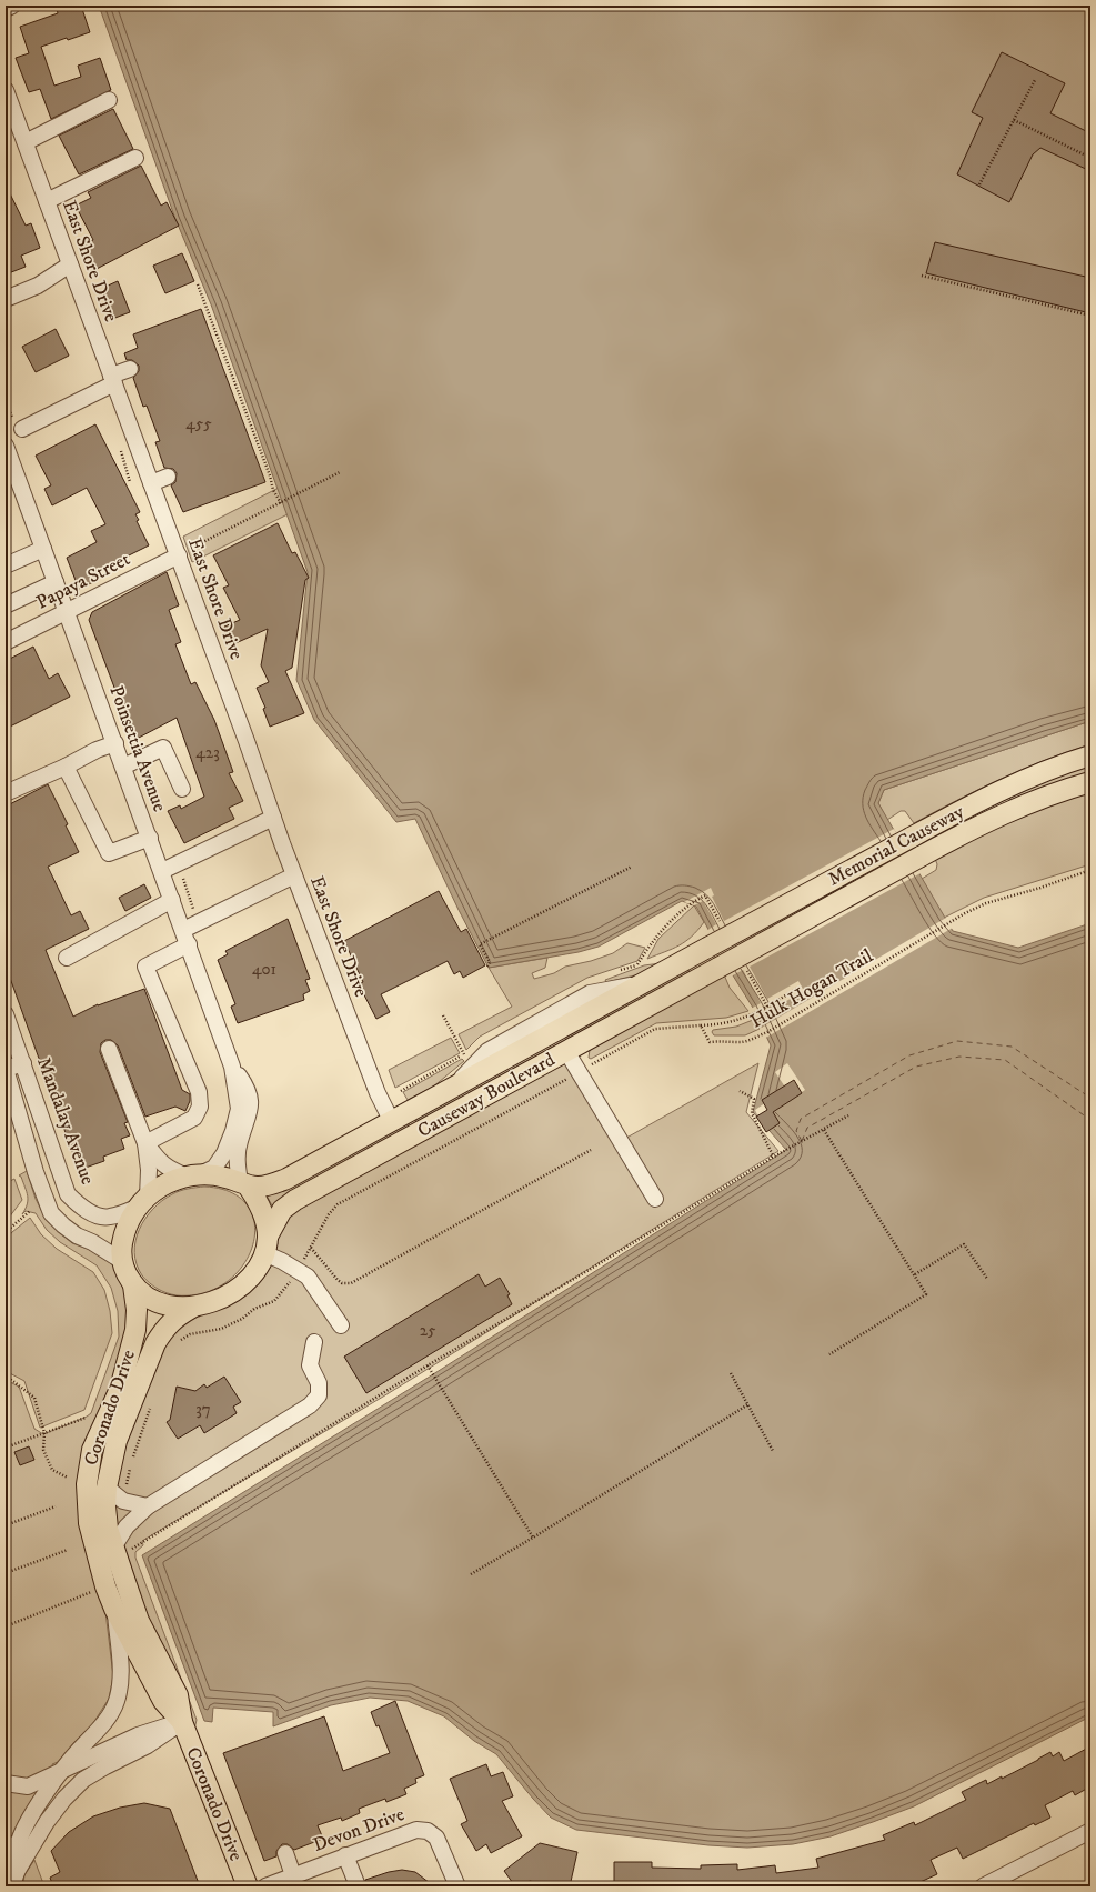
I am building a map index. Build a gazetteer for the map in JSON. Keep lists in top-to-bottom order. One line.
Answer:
{"streets":{"main road":["Memorial Causeway","Causeway Boulevard","Coronado Drive"],"street":["East Shore Drive","Papaya Street","Poinsettia Avenue","Mandalay Avenue","Devon Drive"],"path":["Hulk Hogan Trail"]},"crossings":[["East Shore Drive","Papaya Street"],["East Shore Drive","Causeway Boulevard"],["Papaya Street","Poinsettia Avenue"],["Poinsettia Avenue","Causeway Boulevard"],["Poinsettia Avenue","Mandalay Avenue"],["Poinsettia Avenue","Coronado Drive"],["Memorial Causeway","Causeway Boulevard"],["Causeway Boulevard","Mandalay Avenue"],["Causeway Boulevard","Coronado Drive"],["Mandalay Avenue","Coronado Drive"]],"house_numbers":["455","423","401","25","37"]}
